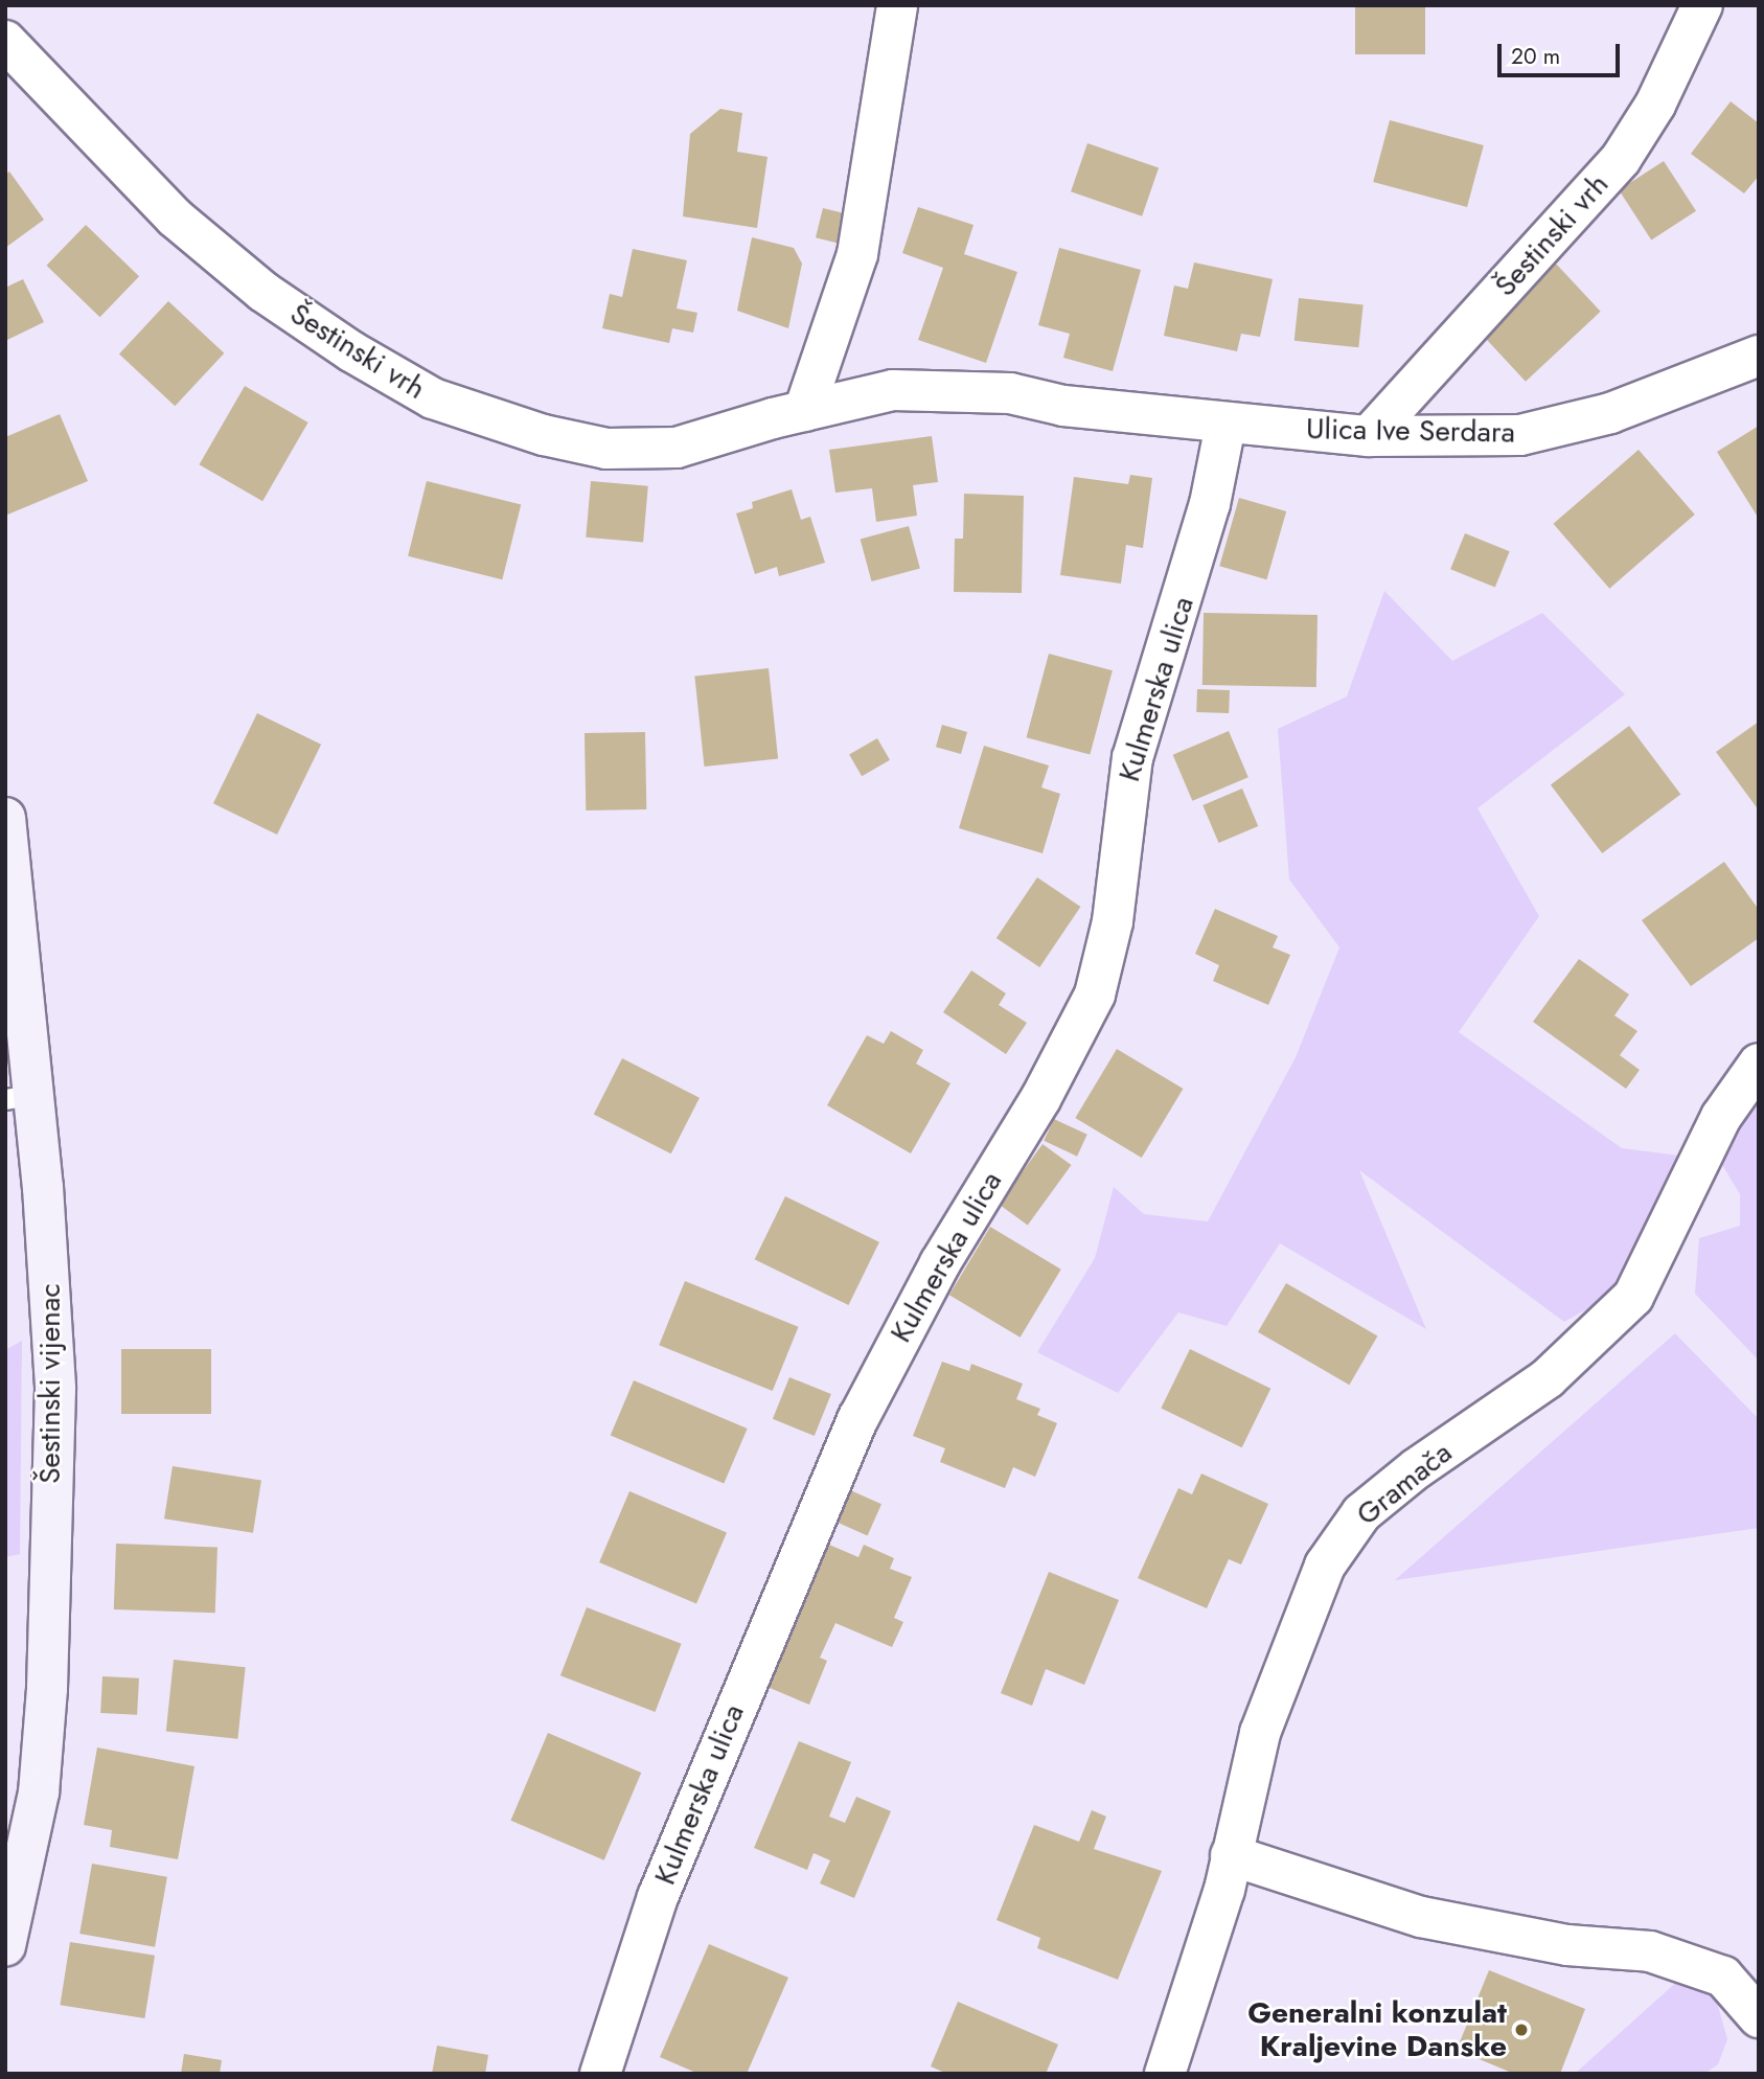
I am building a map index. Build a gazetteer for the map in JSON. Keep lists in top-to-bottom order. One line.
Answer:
{"streets":{"main road":["Šestinski vijenac"],"street":["Šestinski vrh","Ulica Ive Serdara","Kulmerska ulica","Gramača"]},"crossings":[["Šestinski vrh","Ulica Ive Serdara"],["Šestinski vrh","Kulmerska ulica"],["Ulica Ive Serdara","Kulmerska ulica"]],"places":["Generalni konzulat Kraljevine Danske"],"scale_bar":"20 m"}
